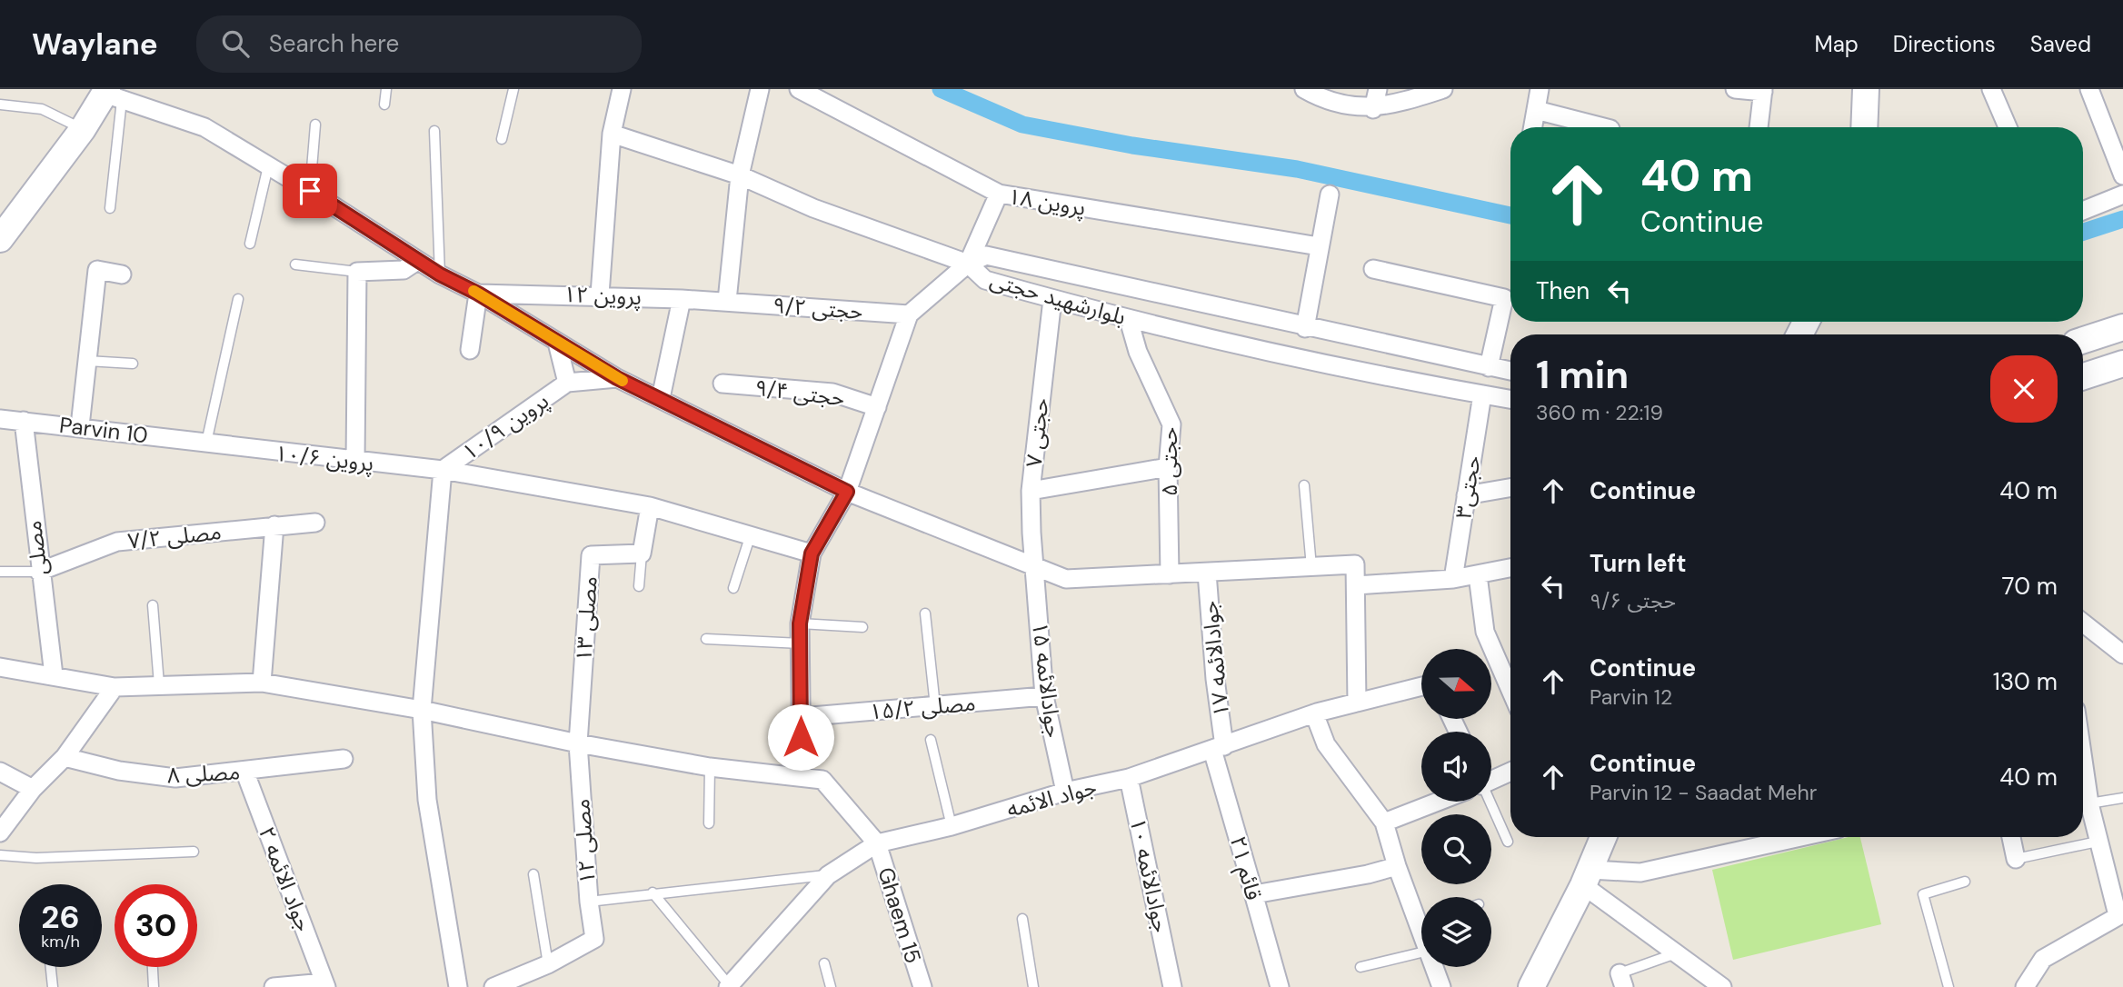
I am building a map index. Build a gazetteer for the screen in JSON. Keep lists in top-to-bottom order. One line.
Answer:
{"streets":{"street":["پروین ۱۸","پروین ۱۲","بلوارشهید حجتی","حجتی ۹/۲","حجتی ۹/۴","پروین ۱۰/۹","Parvin 10","حجتی ۷","پروین ۱۰/۶","حجتی ۵","حجتی۳","مصلی ۷/۲","مصلی","مصلی ۱۳","جوادالائمه ۱۷","جوادالائمه ۱۵","مصلی ۱۵/۲","مصلی ۸","جواد الائمه","مصلی ۱۲","قائم ۲۱","جوادالائمه ۱۰","جواد الائمه ۲","Ghaem 15"]},"crossings":[["پروین ۱۲","حجتی ۹/۲"],["بلوارشهید حجتی","حجتی ۷"],["بلوارشهید حجتی","حجتی ۵"],["بلوارشهید حجتی","حجتی۳"],["پروین ۱۰/۹","پروین ۱۰/۶"],["Parvin 10","پروین ۱۰/۶"],["Parvin 10","مصلی"],["حجتی ۷","جوادالائمه ۱۵"],["مصلی ۷/۲","مصلی"],["مصلی ۱۳","مصلی ۱۲"],["جوادالائمه ۱۷","جواد الائمه"],["جوادالائمه ۱۷","قائم ۲۱"],["جوادالائمه ۱۵","مصلی ۱۵/۲"],["جوادالائمه ۱۵","جواد الائمه"],["مصلی ۸","جواد الائمه ۲"],["جواد الائمه","قائم ۲۱"],["جواد الائمه","جوادالائمه ۱۰"],["جواد الائمه","Ghaem 15"]],"north":"right","page":{"header":"Waylane","search":"Search here","nav":["Map","Directions","Saved"],"turn":["40 m","Continue"],"then":"Then","heading":["1 min","360 m · 22:19"],"list":[{"name":"Continue","value":"40 m"},{"name":"Turn left","note":"حجتی ۹/۶","value":"70 m"},{"name":"Continue","note":"Parvin 12","value":"130 m"},{"name":"Continue","note":"Parvin 12 - Saadat Mehr","value":"40 m"}],"speed":"26 km/h","limit":"30"}}
